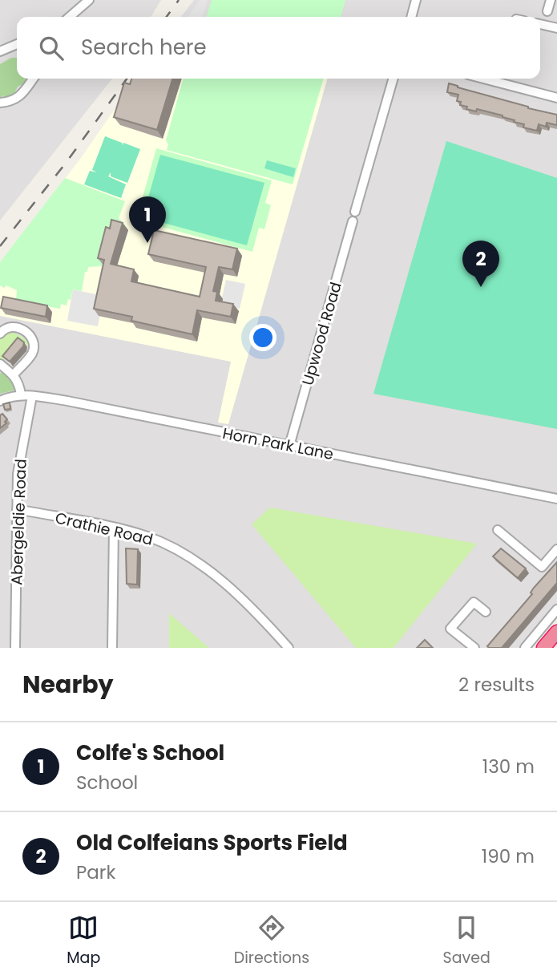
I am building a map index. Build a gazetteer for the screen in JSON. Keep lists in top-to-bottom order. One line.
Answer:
{"streets":{"street":["Upwood Road","Horn Park Lane","Abergeldie Road","Crathie Road"]},"crossings":[["Upwood Road","Horn Park Lane"],["Horn Park Lane","Abergeldie Road"],["Abergeldie Road","Crathie Road"]],"page":{"search":"Search here","pins":["1","2"],"heading":["Nearby","2 results"],"list":[{"mark":"1","name":"Colfe's School","note":"School","value":"130 m"},{"mark":"2","name":"Old Colfeians Sports Field","note":"Park","value":"190 m"}],"nav":["Map","Directions","Saved"]}}
